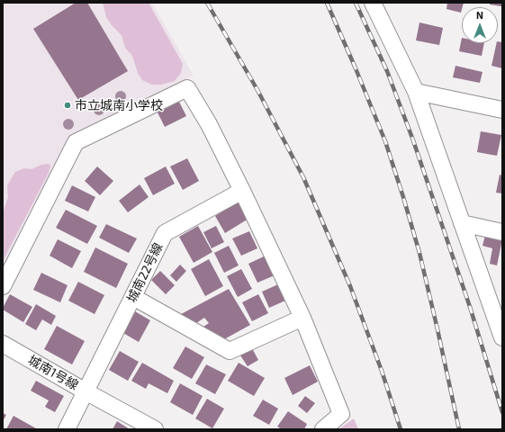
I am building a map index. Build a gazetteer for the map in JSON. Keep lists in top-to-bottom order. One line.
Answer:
{"streets":{"street":["城南22号線","城南1号線"]},"crossings":[["城南22号線","城南1号線"]],"places":["市立城南小学校"],"north":"top"}
